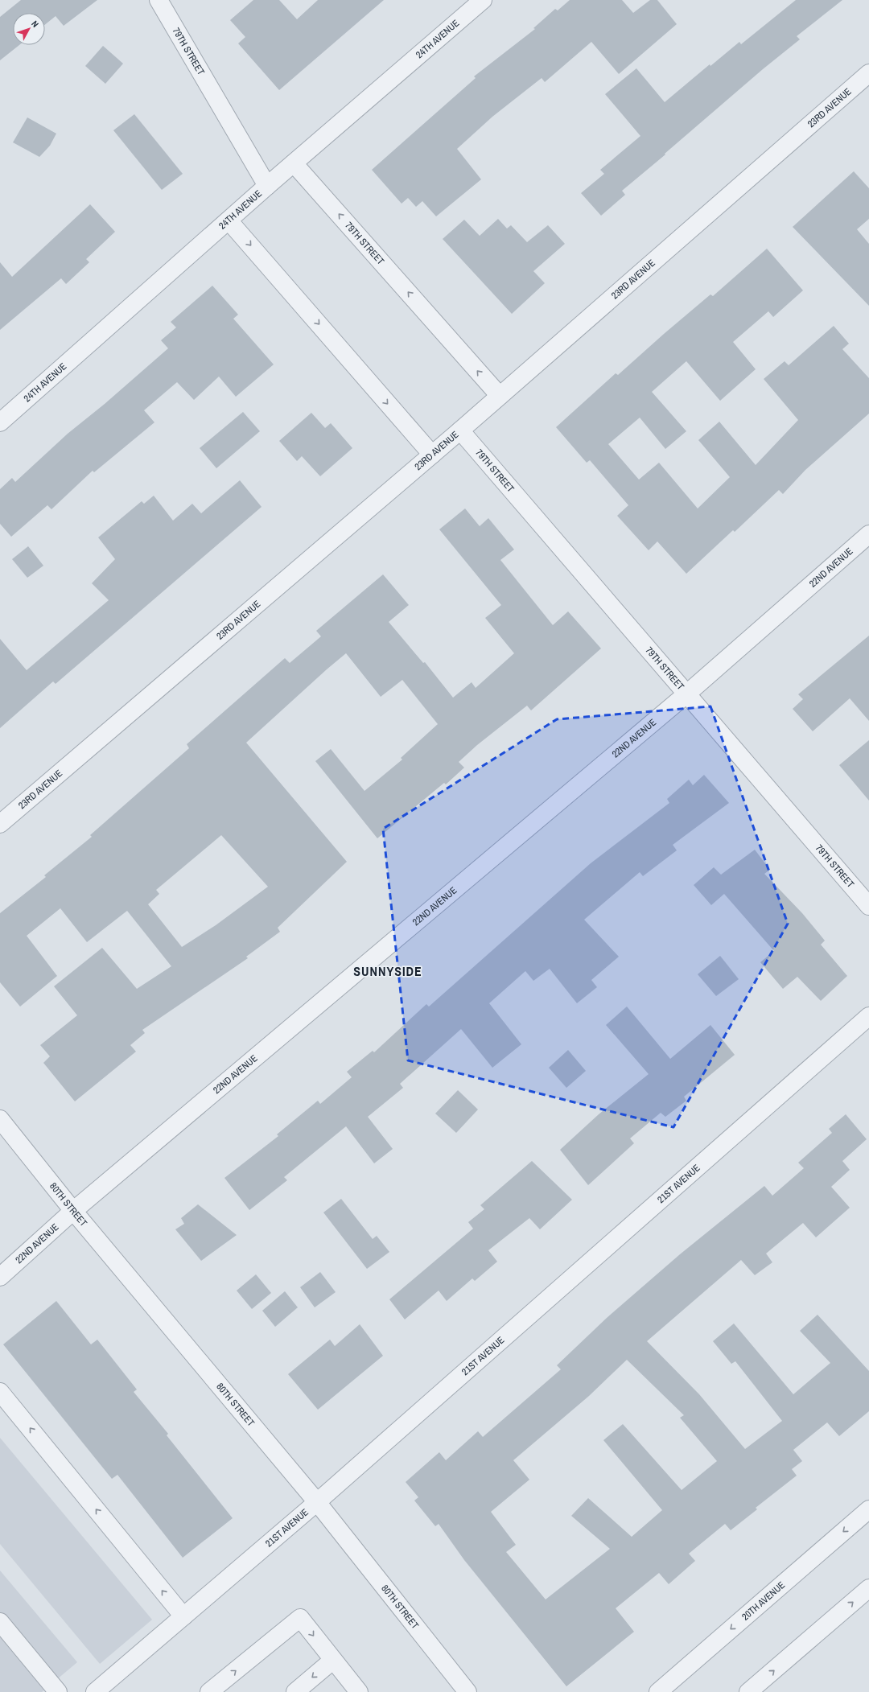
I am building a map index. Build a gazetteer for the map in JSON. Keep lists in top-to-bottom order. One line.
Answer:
{"streets":{"street":["24TH AVENUE","79TH STREET","23RD AVENUE","22ND AVENUE","21ST AVENUE","80TH STREET","20TH AVENUE"]},"crossings":[["24TH AVENUE","79TH STREET"],["79TH STREET","23RD AVENUE"],["79TH STREET","22ND AVENUE"],["22ND AVENUE","80TH STREET"],["21ST AVENUE","80TH STREET"]],"districts":["SUNNYSIDE"],"north":"top right"}
